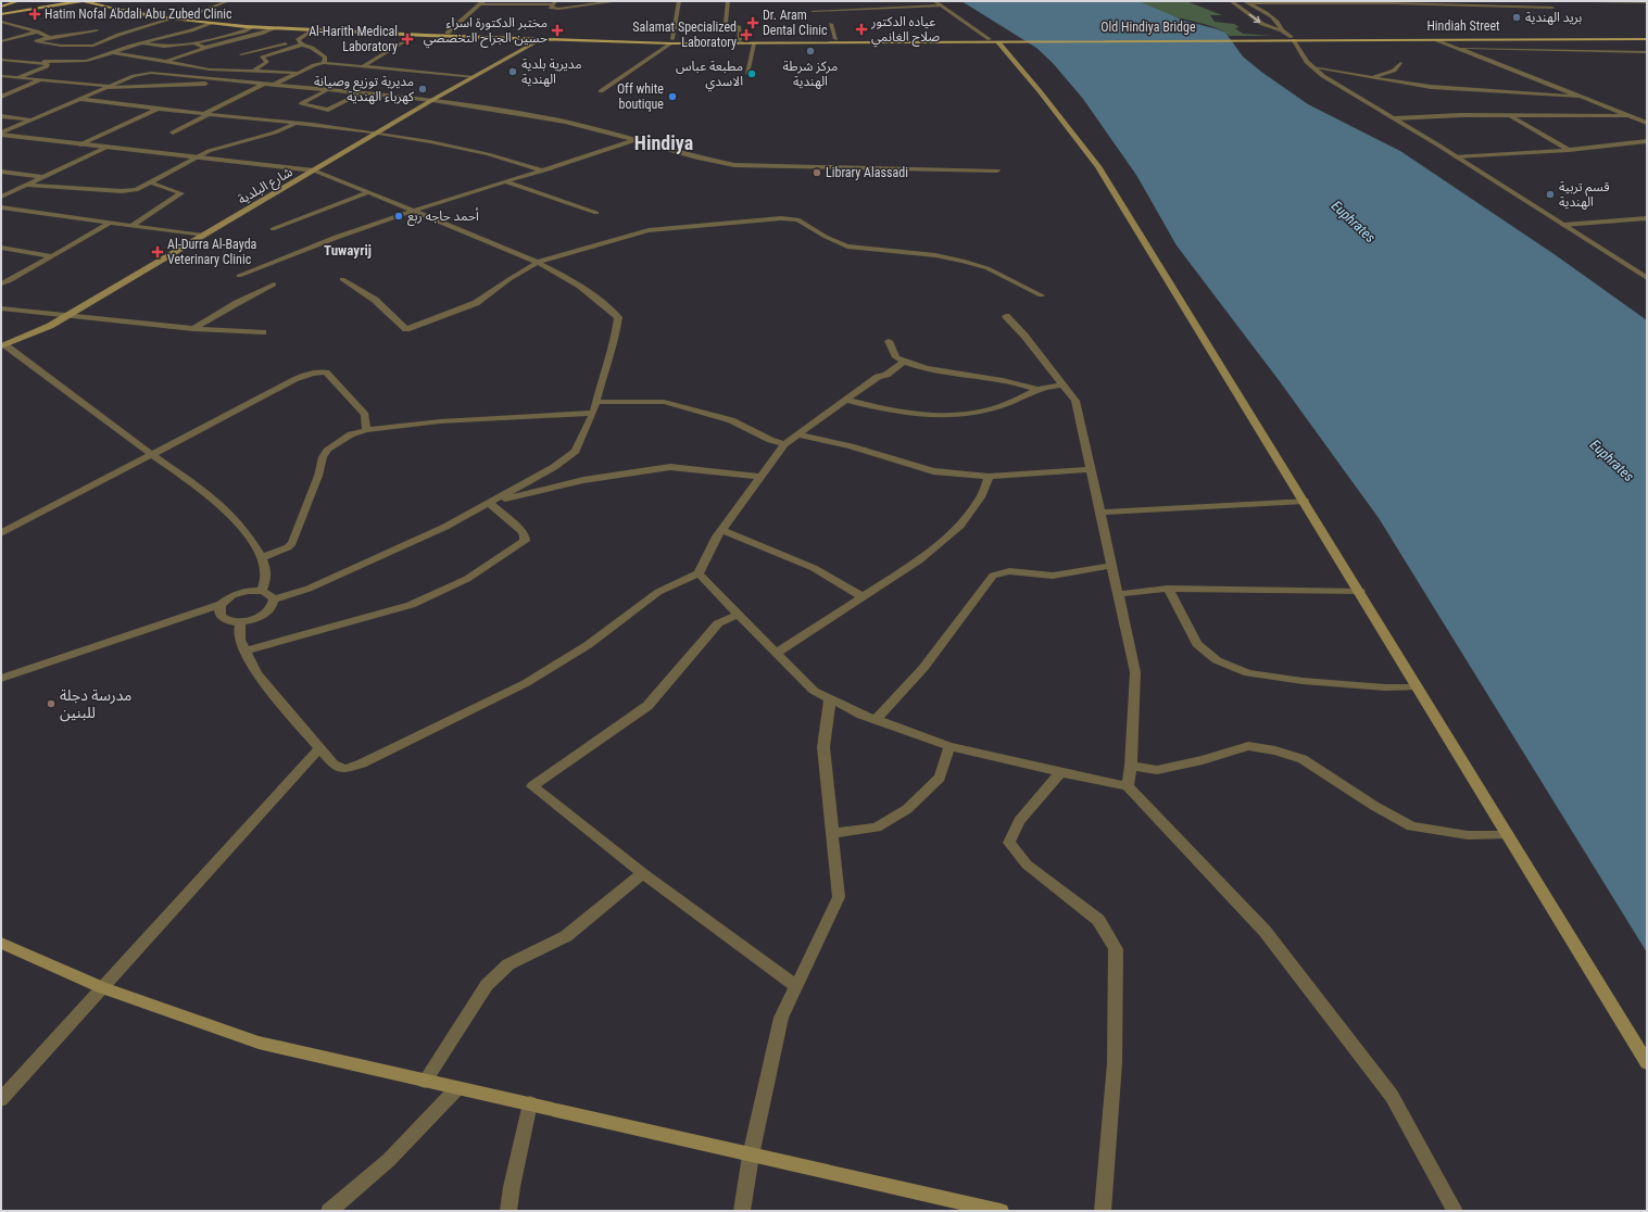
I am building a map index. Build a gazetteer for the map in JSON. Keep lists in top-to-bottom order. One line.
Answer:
{"streets":{"main road":["Hindiah Street","Old Hindiya Bridge","شارع البلدية"]},"crossings":[["Hindiah Street","Old Hindiya Bridge"]],"districts":["Hindiya","Tuwayrij"],"water":["Euphrates"],"places":{"health":["Hatim Nofal Abdali Abu Zubed Clinic","Dr. Aram Dental Clinic","عياده الدكتور صلاح الغانمي","مختبر الدكتورة اسراء حسين الجراح التخصصي","Salamat Specialized Laboratory","Al-Harith Medical Laboratory","Al-Durra Al-Bayda Veterinary Clinic"],"other":["بريد الهندية","مركز شرطة الهندية","مديرية بلدية الهندية","مطبعة عباس الاسدي","مديرية توزيع وصيانة كهرباء الهندية","Off white boutique","Library Alassadi","قسم تربية الهندية","أحمد حاجه ربع","مدرسة دجلة للبنين"]}}
